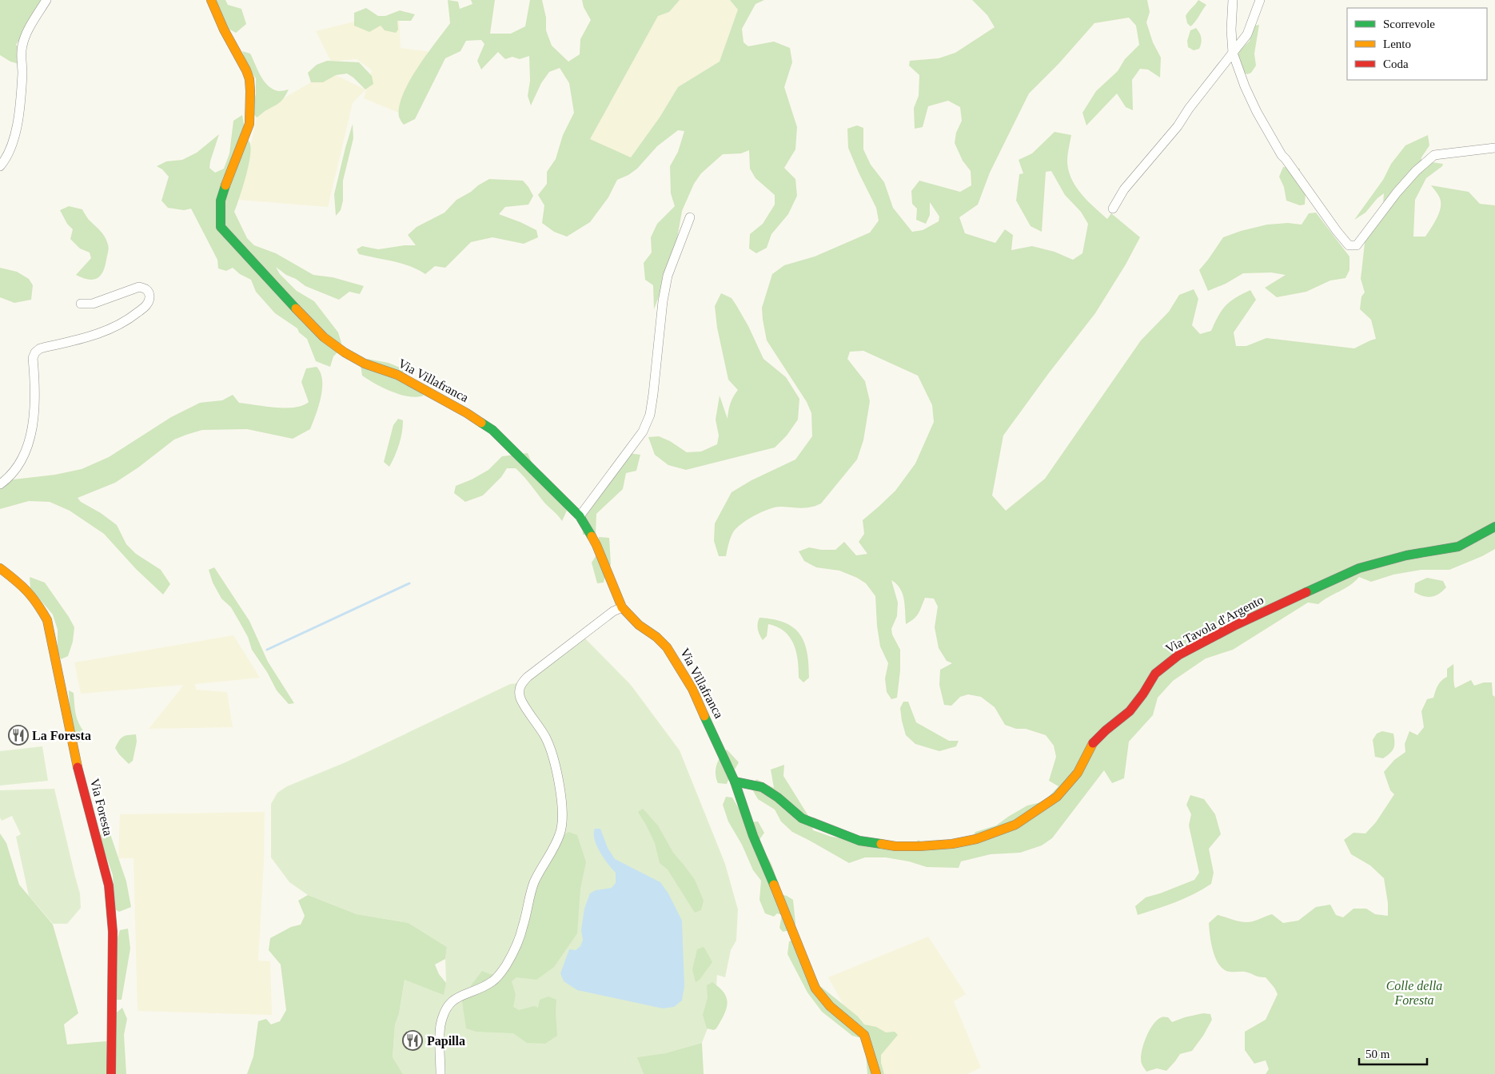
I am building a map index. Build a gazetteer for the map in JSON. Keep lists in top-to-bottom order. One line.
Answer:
{"streets":{"street":["Via Villafranca","Via Tavola d'Argento","Via Foresta"]},"crossings":[["Via Villafranca","Via Tavola d'Argento"]],"parks":["Colle della Foresta"],"places":{"restaurant":["La Foresta","Papilla"]},"legend":["Scorrevole","Lento","Coda"],"scale_bar":"50 m"}
